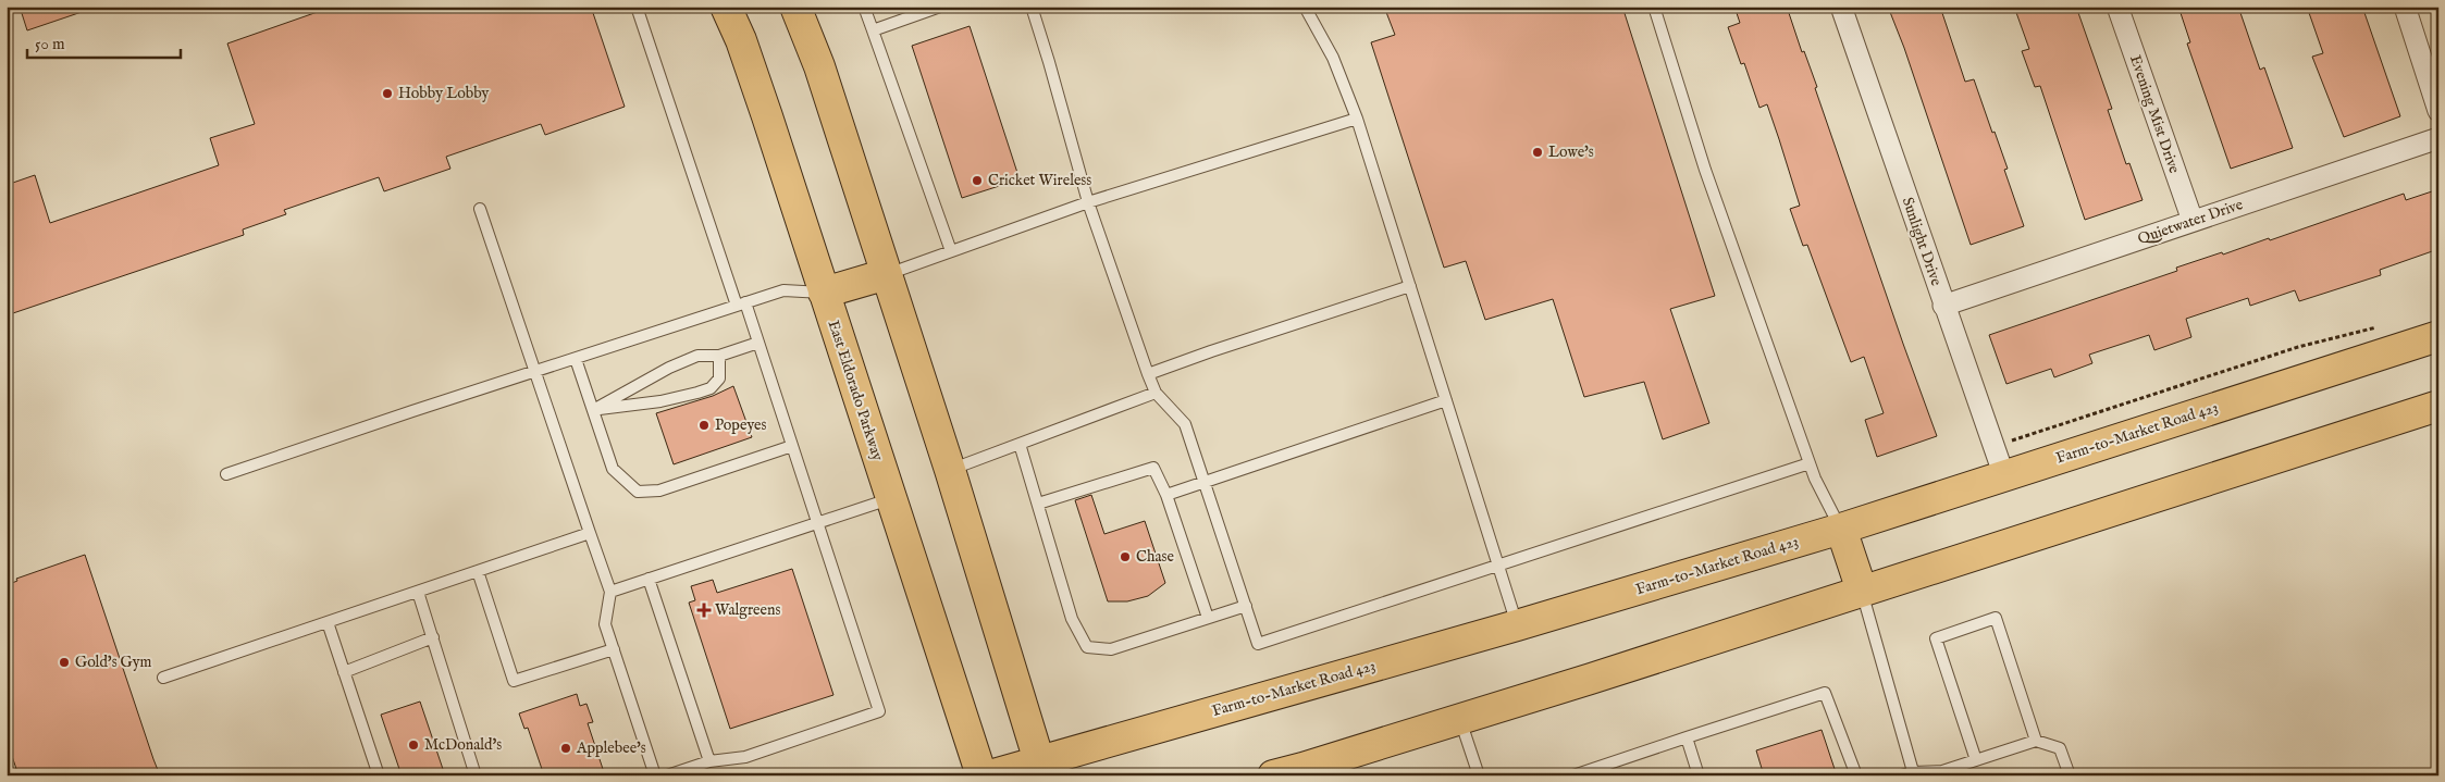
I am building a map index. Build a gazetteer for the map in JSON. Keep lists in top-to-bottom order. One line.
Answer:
{"streets":{"main road":["East Eldorado Parkway","Farm-to-Market Road 423"],"street":["Evening Mist Drive","Quietwater Drive","Sunlight Drive"]},"crossings":[["Evening Mist Drive","Quietwater Drive"],["Quietwater Drive","Sunlight Drive"],["Sunlight Drive","Farm-to-Market Road 423"]],"places":{"other":["Hobby Lobby","Lowe's","Cricket Wireless","Popeyes","Chase","Gold's Gym","McDonald's","Applebee's"],"health":["Walgreens"]},"scale_bar":"50 m"}
